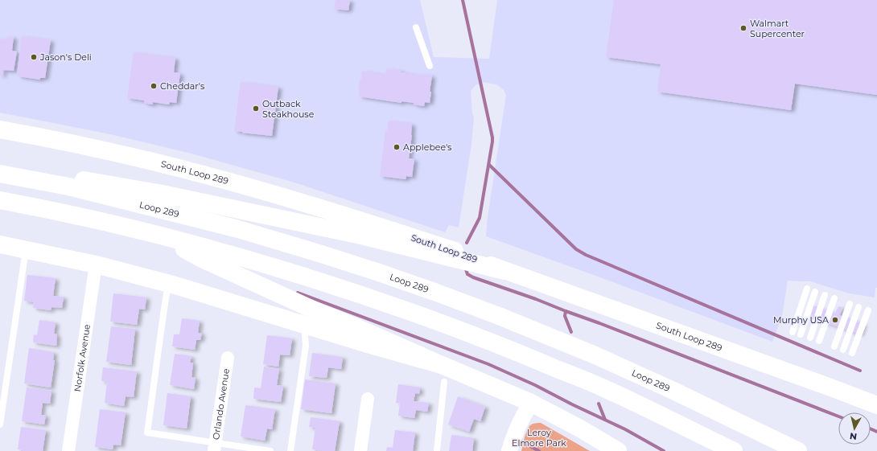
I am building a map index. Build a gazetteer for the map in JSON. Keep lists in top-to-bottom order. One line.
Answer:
{"streets":{"main road":["South Loop 289","Loop 289"],"street":["Norfolk Avenue","Orlando Avenue"]},"parks":["Leroy Elmore Park"],"places":["Walmart Supercenter","Jason's Deli","Cheddar's","Outback Steakhouse","Applebee's","Murphy USA"],"north":"bottom"}
